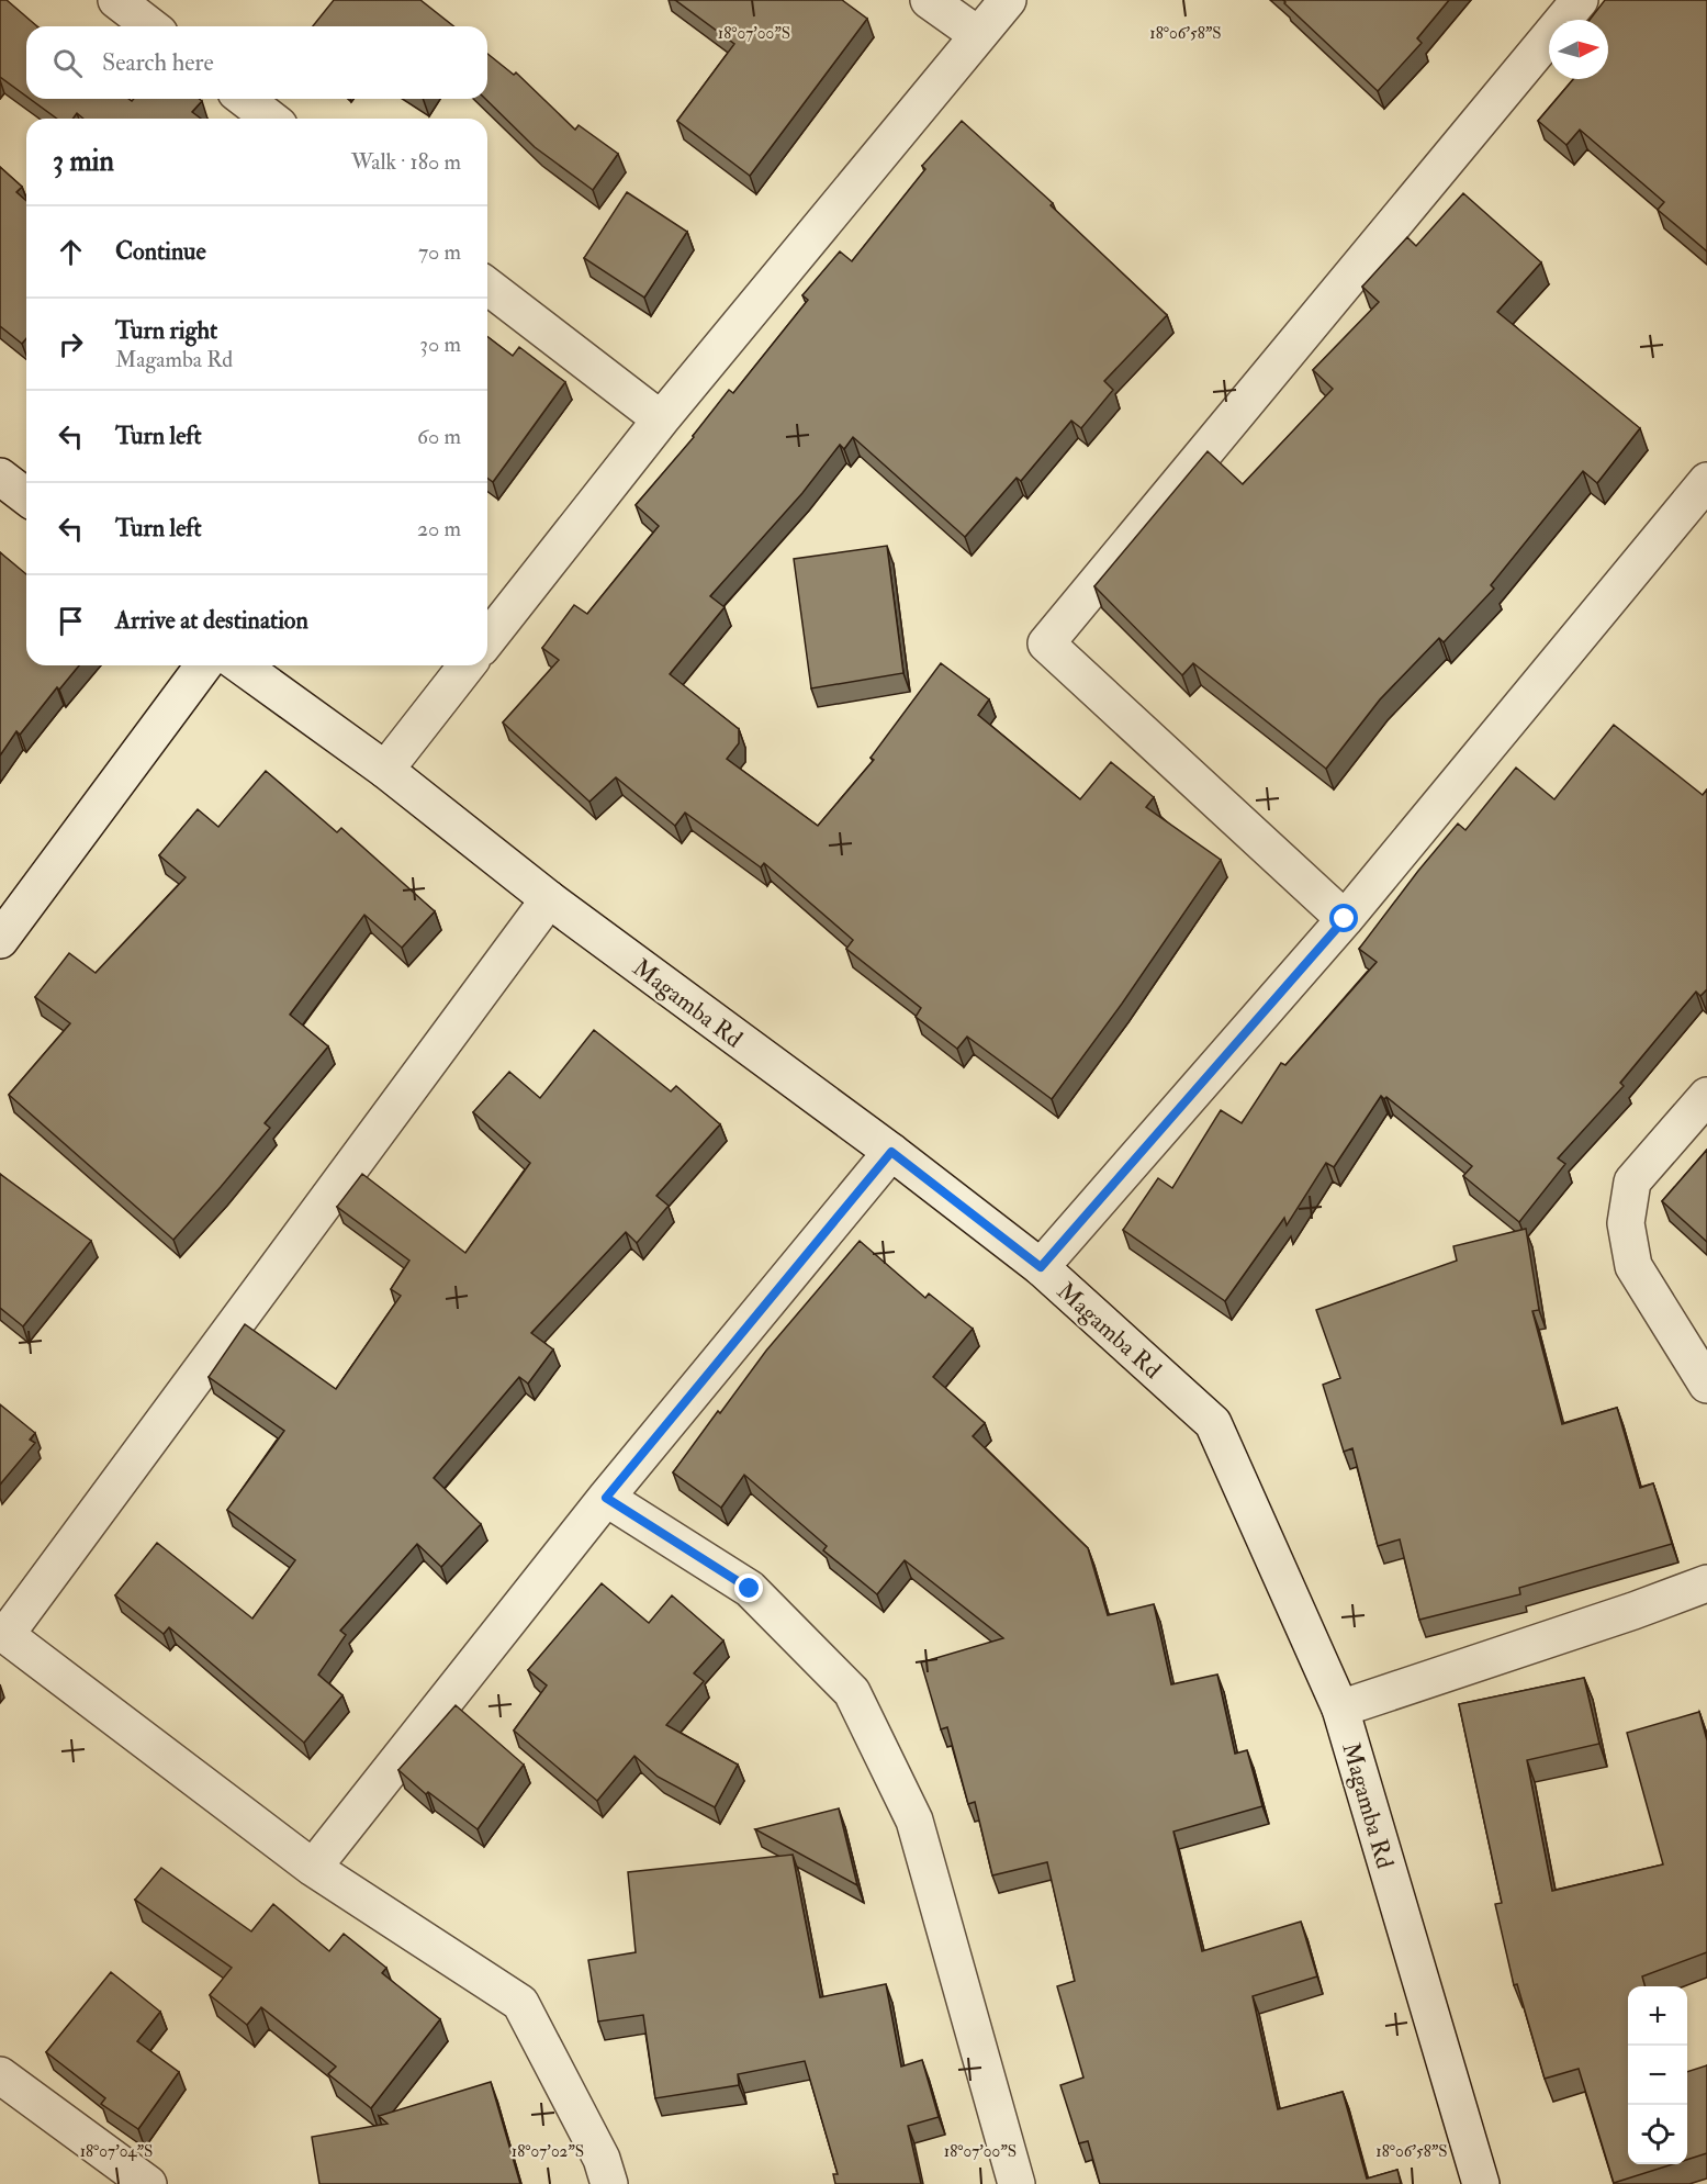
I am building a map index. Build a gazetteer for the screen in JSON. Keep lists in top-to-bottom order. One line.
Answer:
{"streets":{"street":["Magamba Rd"]},"north":"right","page":{"search":"Search here","heading":["3 min","Walk · 180 m"],"list":[["Continue","70 m"],["Turn right","Magamba Rd","30 m"],["Turn left","60 m"],["Turn left","20 m"],"Arrive at destination"],"map_buttons":["+","−"]},"coordinates":["18°07'00\"S","18°06'58\"S","18°07'04\"S","18°07'02\"S"]}
